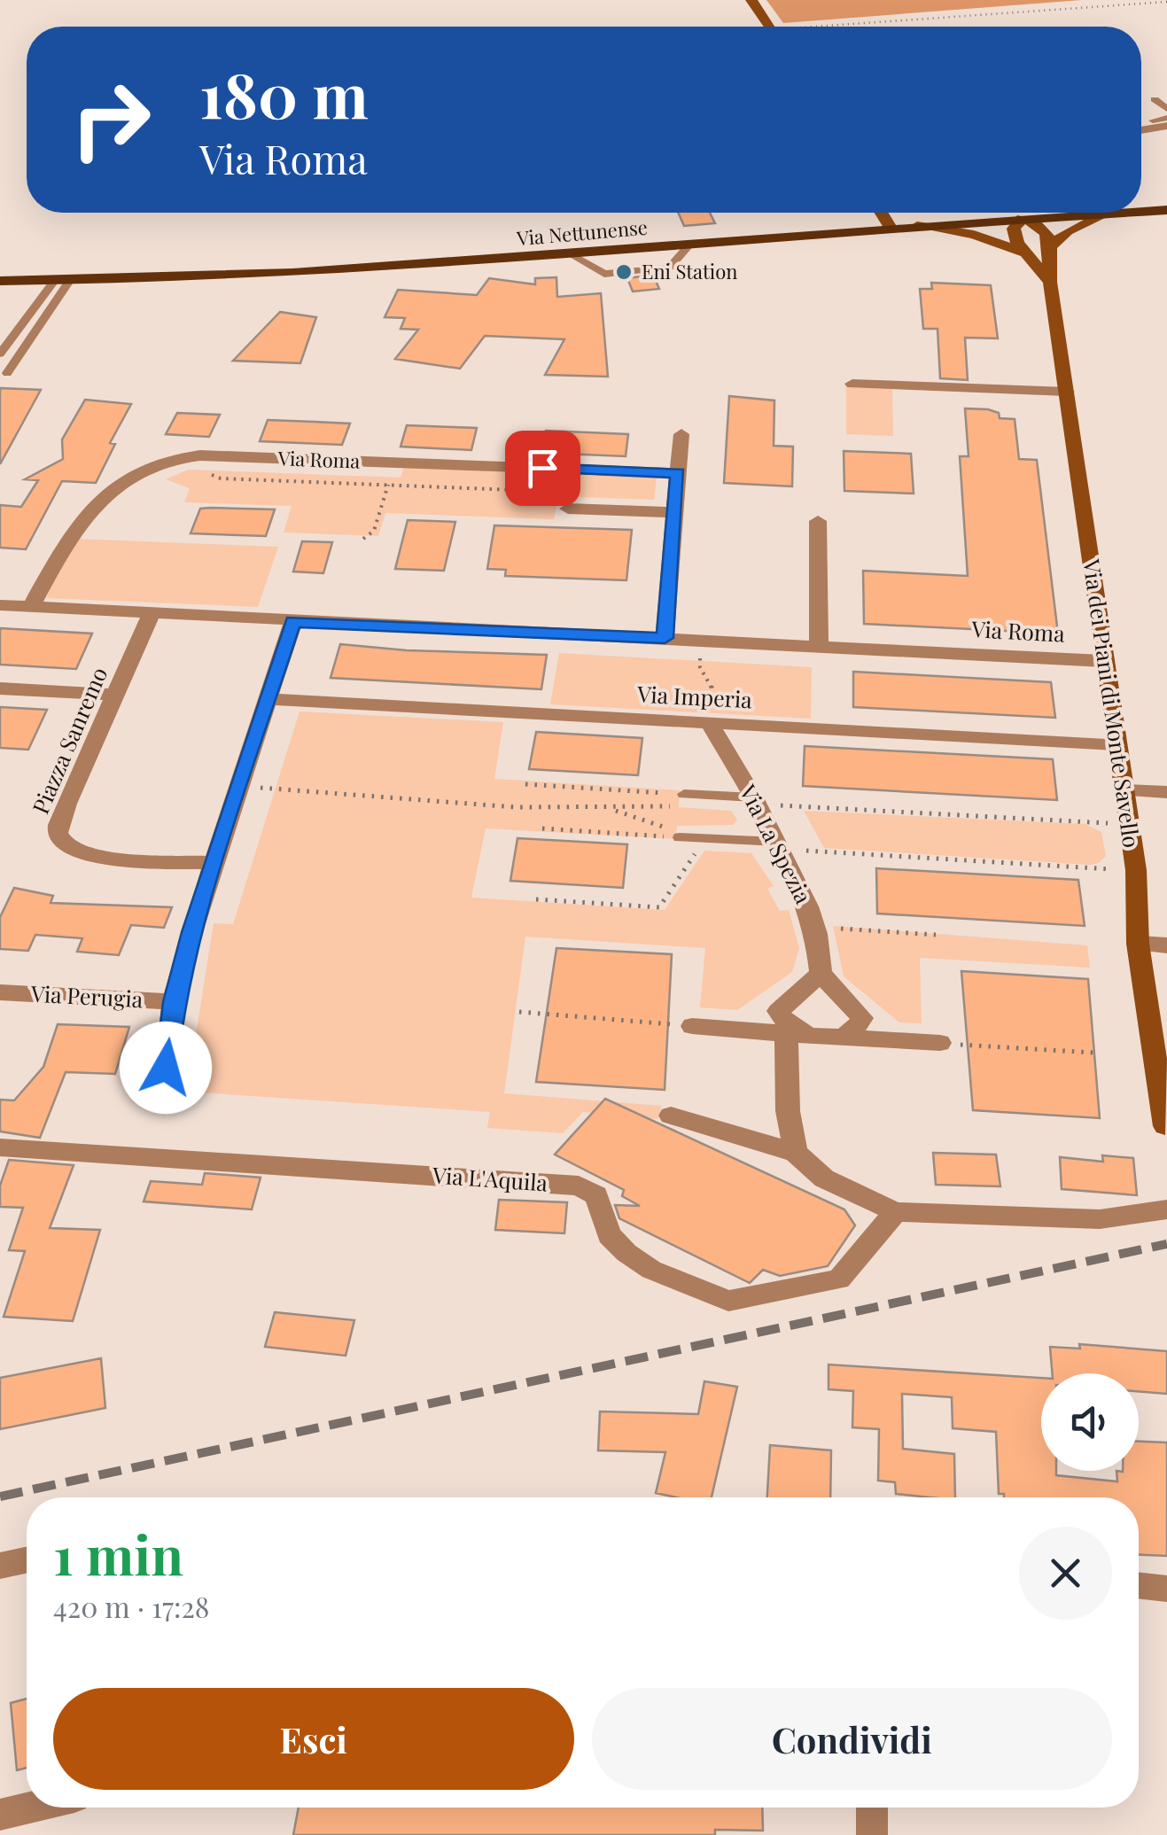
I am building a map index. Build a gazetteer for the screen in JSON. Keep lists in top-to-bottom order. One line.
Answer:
{"streets":{"main road":["Via Nettunense"],"street":["Via Roma","Via Imperia","Via dei Piani di Monte Savello","Piazza Sanremo","Via La Spezia","Via Perugia","Via L'Aquila"]},"crossings":[["Via Roma","Via dei Piani di Monte Savello"],["Via Roma","Piazza Sanremo"],["Via Imperia","Via dei Piani di Monte Savello"],["Via Imperia","Via La Spezia"]],"places":["Eni Station"],"page":{"turn":["180 m","Via Roma"],"heading":["1 min","420 m · 17:28"],"buttons":["Esci","Condividi"]}}
